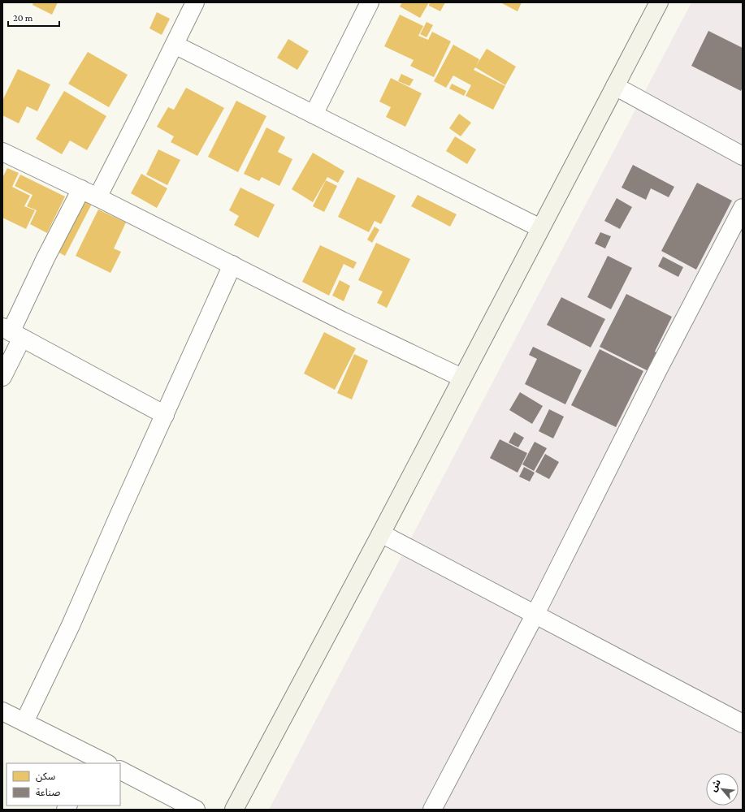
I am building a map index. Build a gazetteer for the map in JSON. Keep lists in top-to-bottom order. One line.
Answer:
{"legend":["سكن","صناعة"],"scale_bar":"20 m","north":"top left"}
